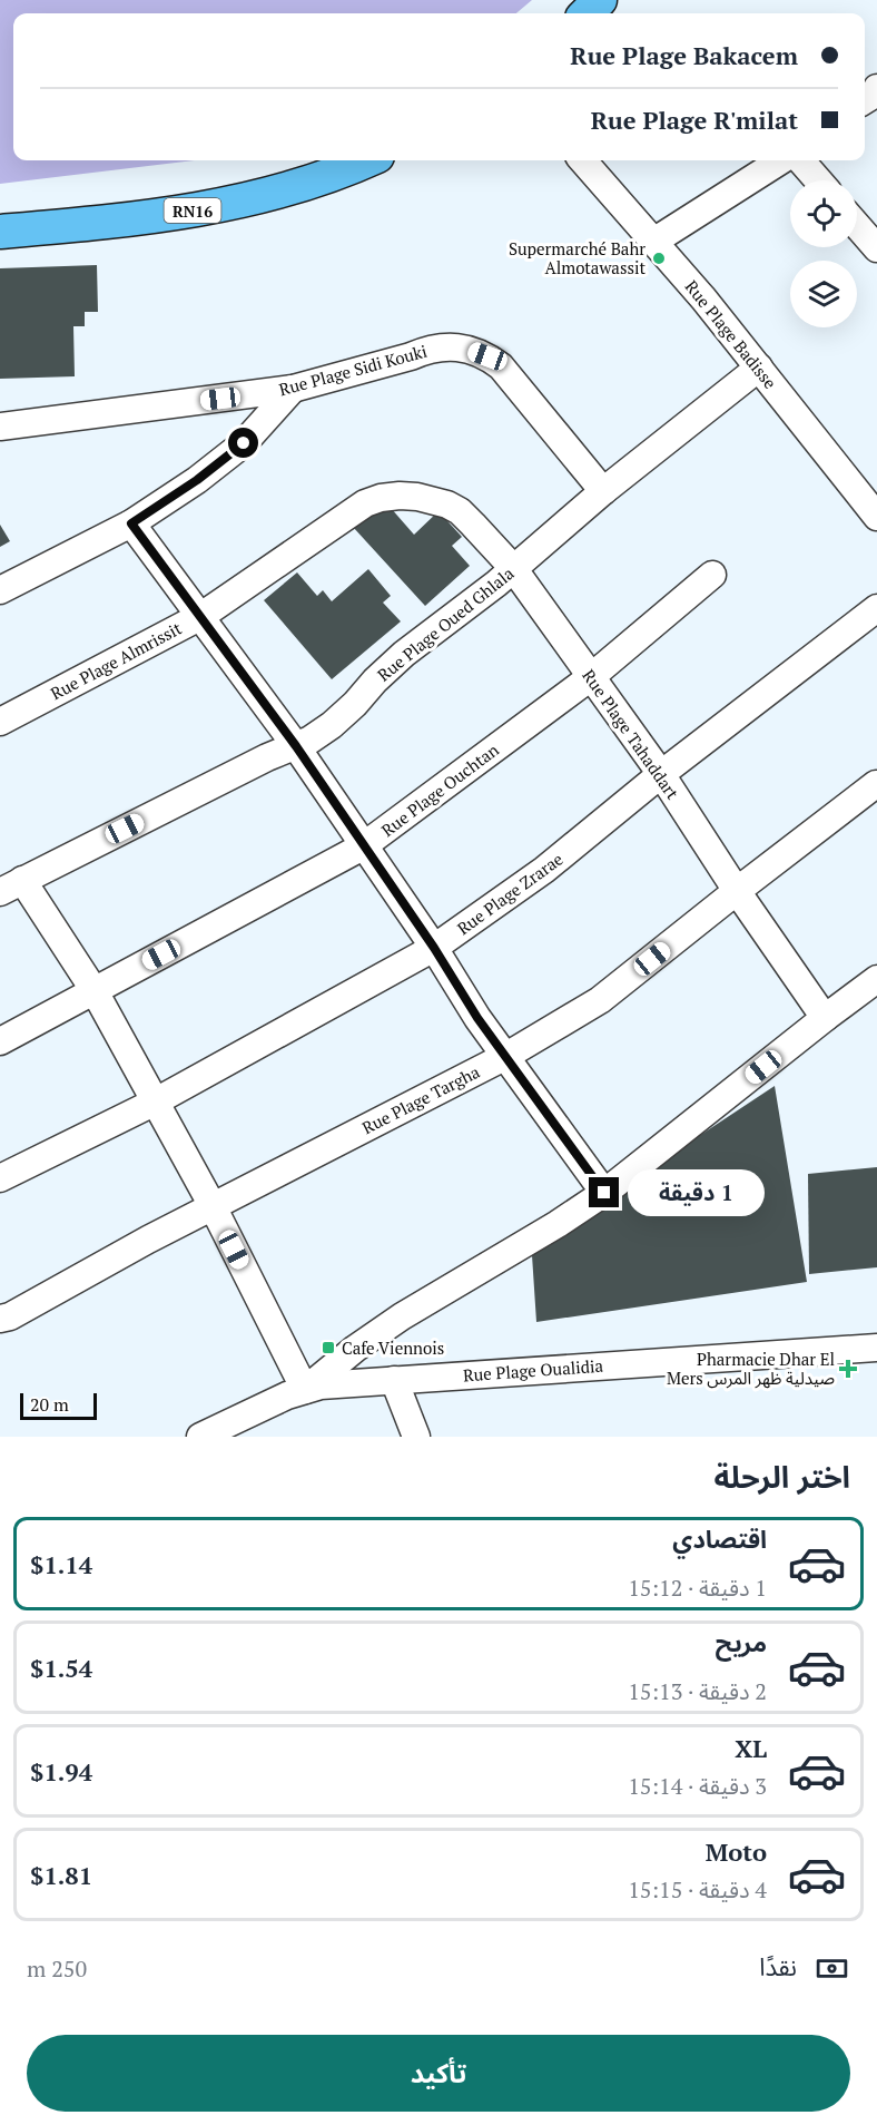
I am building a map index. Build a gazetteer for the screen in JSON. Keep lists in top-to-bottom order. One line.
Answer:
{"streets":{"main road":["RN16"],"street":["Rue Plage Badisse","Rue Plage Sidi Kouki","Rue Plage Oued Ghlala","Rue Plage Almrissit","Rue Plage Tahaddart","Rue Plage Ouchtan","Rue Plage Zrarae","Rue Plage Targha","Rue Plage Oualidia"]},"crossings":[["Rue Plage Badisse","Rue Plage Oued Ghlala"],["Rue Plage Sidi Kouki","Rue Plage Oued Ghlala"],["Rue Plage Oued Ghlala","Rue Plage Tahaddart"],["Rue Plage Almrissit","Rue Plage Tahaddart"],["Rue Plage Tahaddart","Rue Plage Ouchtan"],["Rue Plage Tahaddart","Rue Plage Zrarae"],["Rue Plage Tahaddart","Rue Plage Targha"]],"places":{"other":["Supermarché Bahr Almotawassit"],"transit":["Cafe Viennois"],"health":["Pharmacie Dhar El Mers صيدلية ظهر المرس"]},"scale_bar":"20 m","page":{"banner":["Rue Plage Bakacem","Rue Plage R'milat"],"bubble":"1 دقيقة","scale":"20 m","heading":"اختر الرحلة","list":[{"name":"اقتصادي","note":"1 دقيقة · 15:12","value":"$1.14"},{"name":"مريح","note":"2 دقيقة · 15:13","value":"$1.54"},{"name":"XL","note":"3 دقيقة · 15:14","value":"$1.94"},{"name":"Moto","note":"4 دقيقة · 15:15","value":"$1.81"}],"pay":["نقدًا","250 m"],"buttons":"تأكيد"}}
